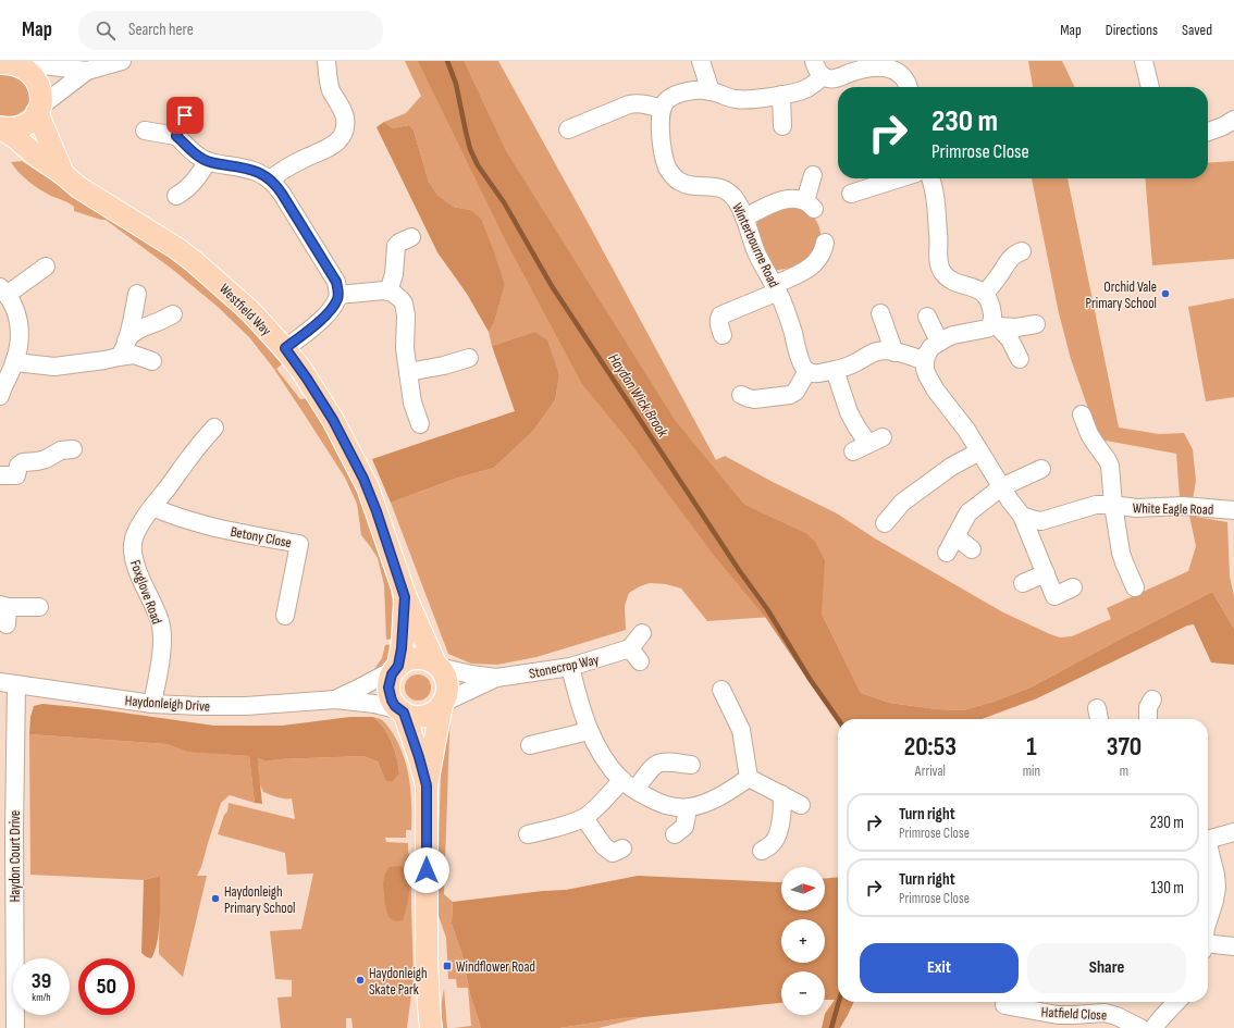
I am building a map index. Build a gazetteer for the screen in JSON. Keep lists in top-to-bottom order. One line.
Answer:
{"streets":{"main road":["Westfield Way"],"street":["Winterbourne Road","White Eagle Road","Betony Close","Foxglove Road","Stonecrop Way","Haydonleigh Drive","Haydon Court Drive","Hatfield Close"]},"crossings":[["Westfield Way","Stonecrop Way"],["Westfield Way","Haydonleigh Drive"],["Betony Close","Foxglove Road"],["Foxglove Road","Haydonleigh Drive"],["Stonecrop Way","Haydonleigh Drive"],["Haydonleigh Drive","Haydon Court Drive"]],"water":["Haydon Wick Brook"],"places":{"other":["Orchid Vale Primary School","Haydonleigh Primary School","Haydonleigh Skate Park"],"transit":["Windflower Road"]},"north":"right","page":{"header":"Map","search":"Search here","nav":["Map","Directions","Saved"],"turn":["230 m","Primrose Close"],"eta":["20:53","Arrival","1","min","370","m"],"list":[{"name":"Turn right","note":"Primrose Close","value":"230 m"},{"name":"Turn right","note":"Primrose Close","value":"130 m"}],"map_buttons":["+","−"],"buttons":["Exit","Share"],"speed":"39 km/h","limit":"50"}}
